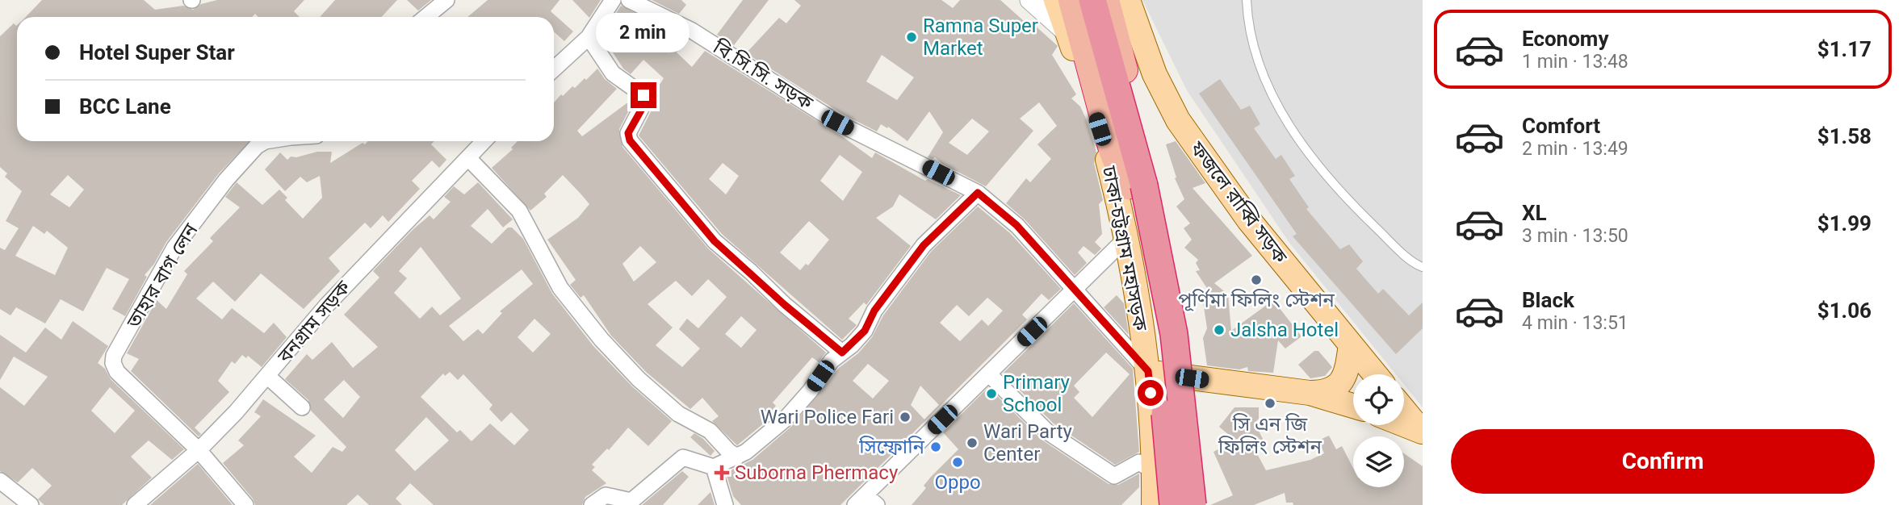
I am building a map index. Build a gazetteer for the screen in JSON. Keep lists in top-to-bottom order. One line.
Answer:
{"streets":{"main road":["ফজলে রাব্বি সড়ক","ঢাকা-চট্টগ্রাম মহাসড়ক"],"street":["বি.সি.সি. সড়ক","তাহার বাগ লেন","বনগ্রাম সড়ক"]},"crossings":[["বি.সি.সি. সড়ক","ঢাকা-চট্টগ্রাম মহাসড়ক"],["তাহার বাগ লেন","বনগ্রাম সড়ক"]],"places":{"other":["Ramna Super Market","পূর্ণিমা ফিলিং স্টেশন","Jalsha Hotel","Primary School","সি এন জি ফিলিং স্টেশন","Wari Police Fari","Wari Party Center","সিম্ফোনি","Oppo"],"health":["Suborna Phermacy"]},"page":{"list":[{"name":"Economy","note":"1 min · 13:48","value":"$1.17"},{"name":"Comfort","note":"2 min · 13:49","value":"$1.58"},{"name":"XL","note":"3 min · 13:50","value":"$1.99"},{"name":"Black","note":"4 min · 13:51","value":"$1.06"}],"bubble":"2 min","banner":["Hotel Super Star","BCC Lane"],"buttons":"Confirm"}}
